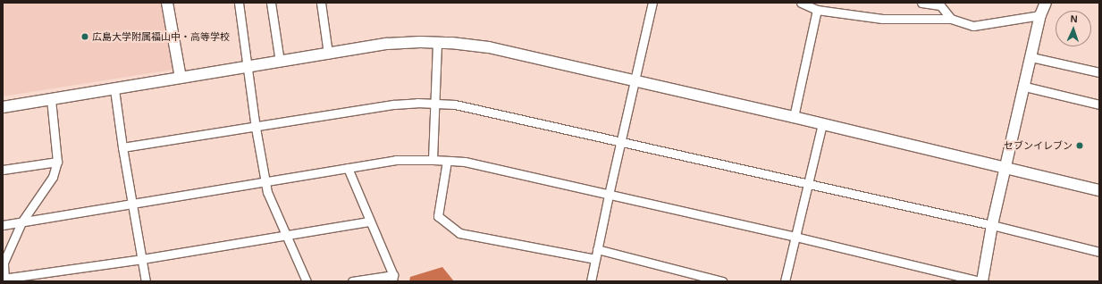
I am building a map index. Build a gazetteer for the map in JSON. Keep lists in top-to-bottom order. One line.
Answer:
{"places":["広島大学附属福山中・高等学校","セブンイレブン"],"north":"top"}
